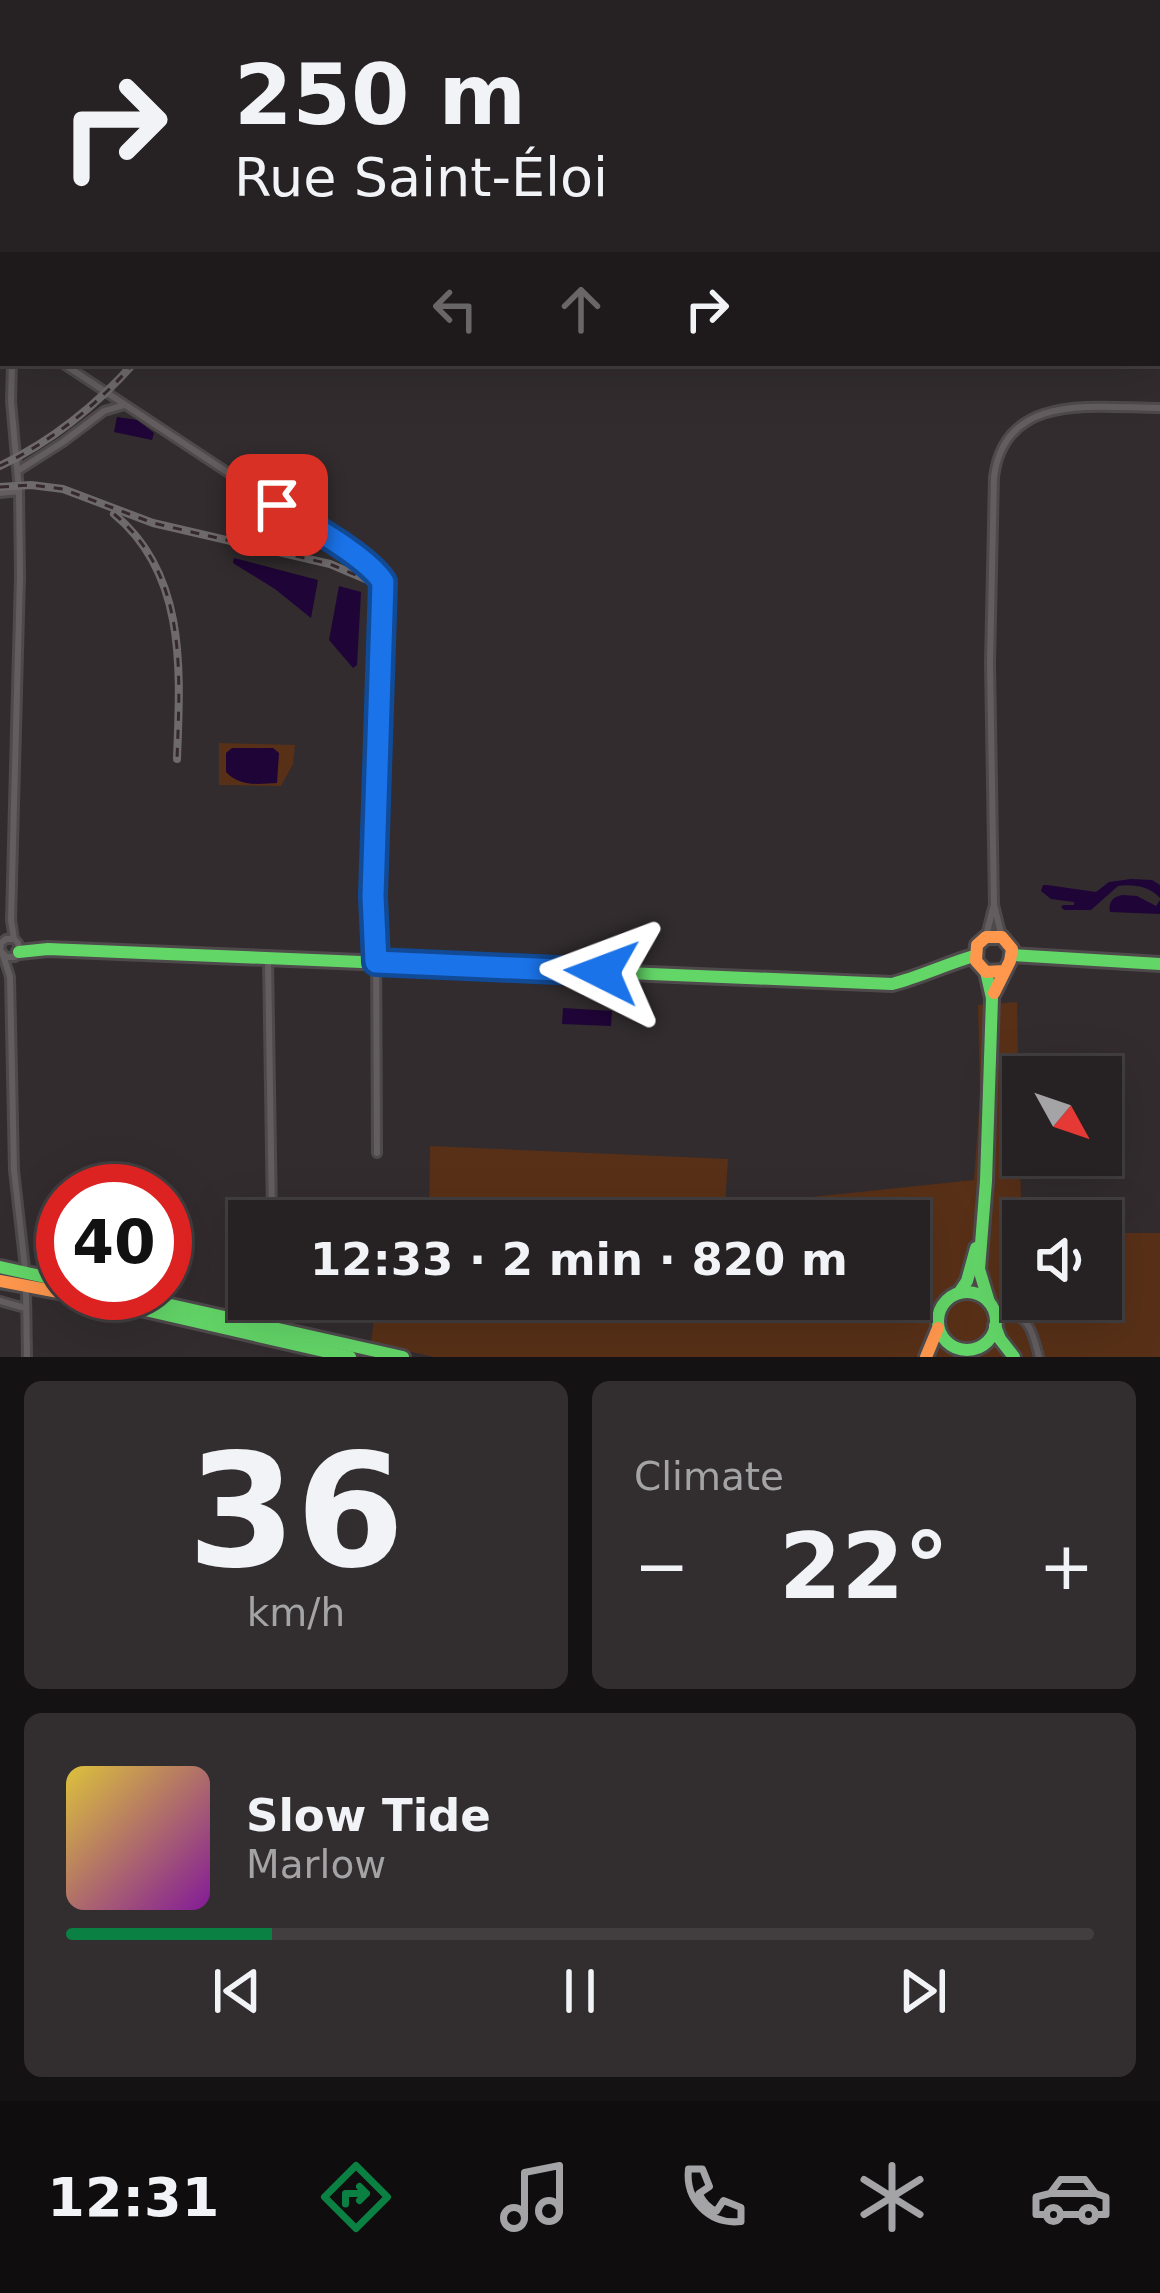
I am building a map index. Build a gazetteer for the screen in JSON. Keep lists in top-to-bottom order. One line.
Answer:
{"north":"bottom right","page":{"turn":["250 m","Rue Saint-Éloi"],"limit":"40","trip":"12:33 · 2 min · 820 m","tile":[["36","km/h"],"Climate"],"heat":["−","22°","+"],"song":["Slow Tide","Marlow"],"tabs":"12:31"}}
